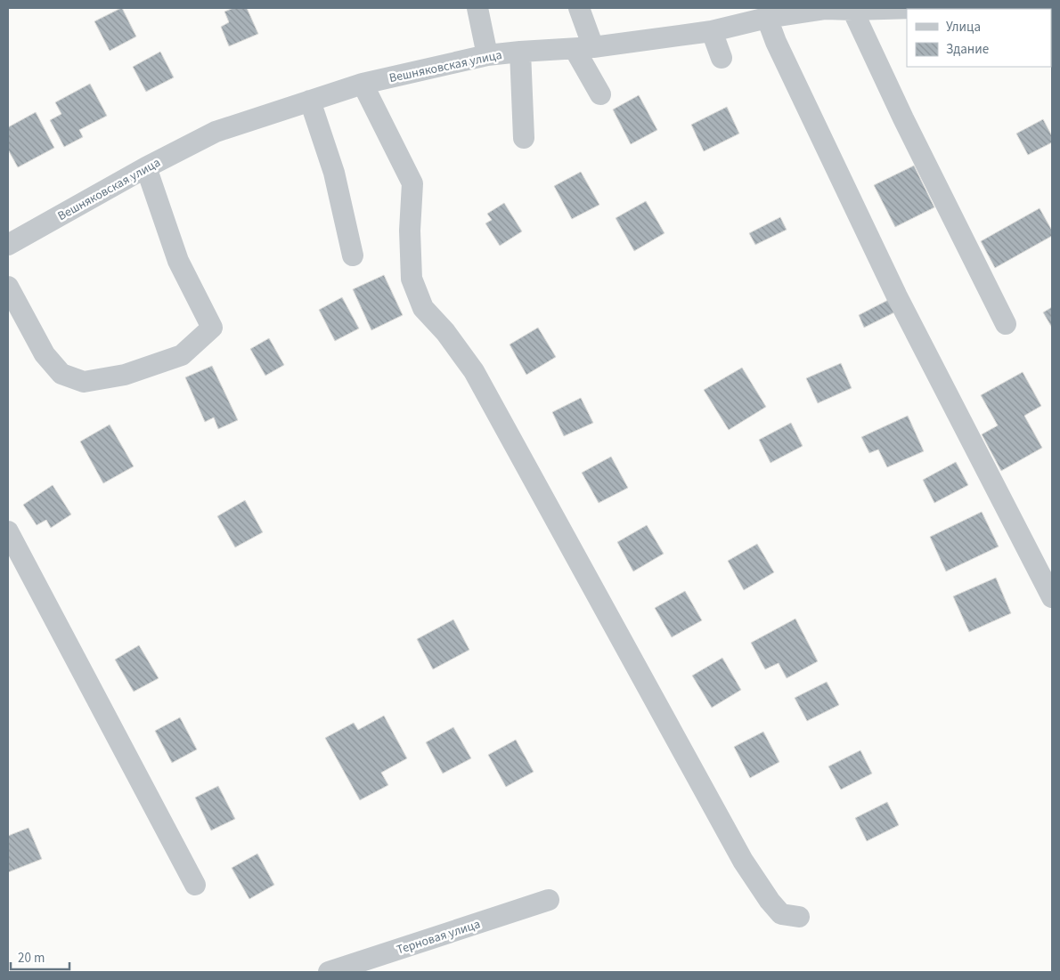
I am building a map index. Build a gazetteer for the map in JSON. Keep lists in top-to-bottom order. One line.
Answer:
{"streets":{"street":["Вешняковская улица","Терновая улица"]},"legend":["Улица","Здание"],"scale_bar":"20 m"}
